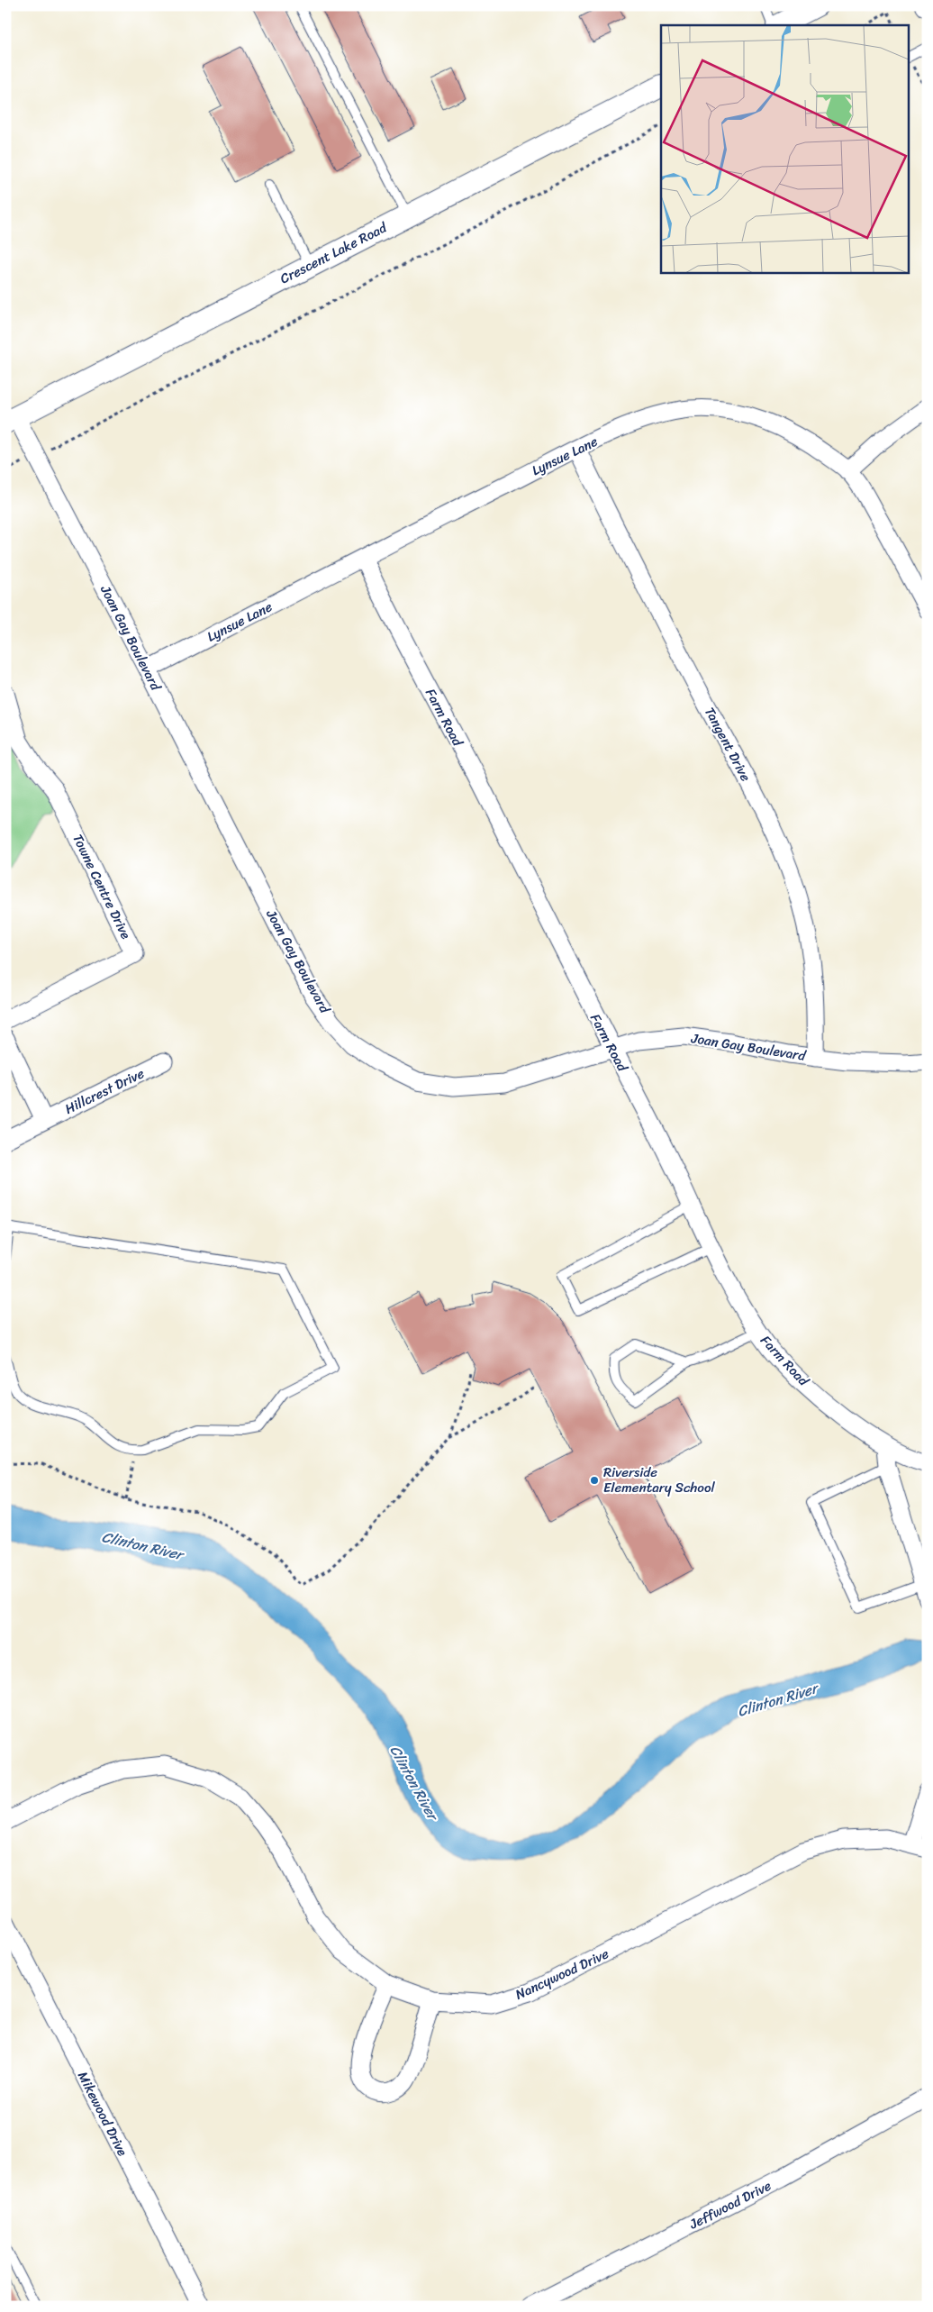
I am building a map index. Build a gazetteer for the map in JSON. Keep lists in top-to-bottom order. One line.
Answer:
{"streets":{"street":["Crescent Lake Road","Lynsue Lane","Joan Gay Boulevard","Farm Road","Tangent Drive","Towne Centre Drive","Hillcrest Drive","Nancywood Drive","Mikewood Drive","Jeffwood Drive"]},"crossings":[["Crescent Lake Road","Joan Gay Boulevard"],["Lynsue Lane","Joan Gay Boulevard"],["Lynsue Lane","Farm Road"],["Lynsue Lane","Tangent Drive"],["Joan Gay Boulevard","Farm Road"],["Joan Gay Boulevard","Tangent Drive"]],"water":["Clinton River"],"places":["Riverside Elementary School"]}
